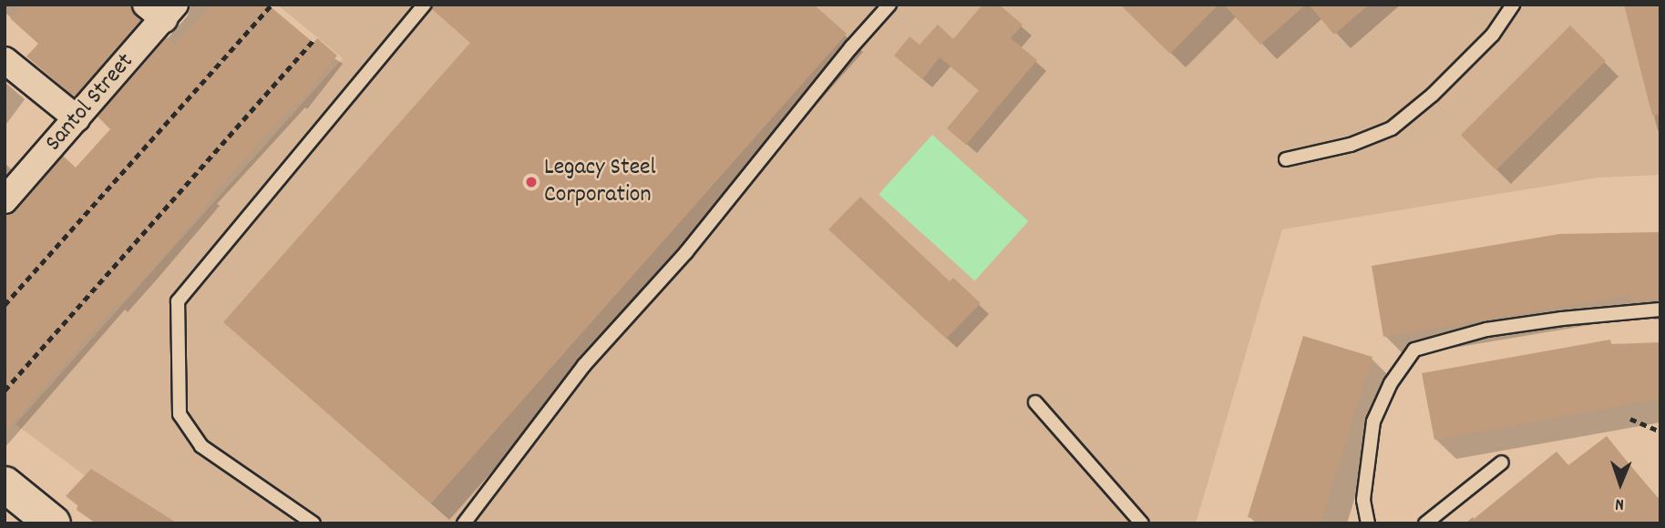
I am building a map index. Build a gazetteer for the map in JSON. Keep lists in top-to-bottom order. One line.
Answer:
{"streets":{"street":["Santol Street"]},"places":["Legacy Steel Corporation"],"north":"bottom"}
